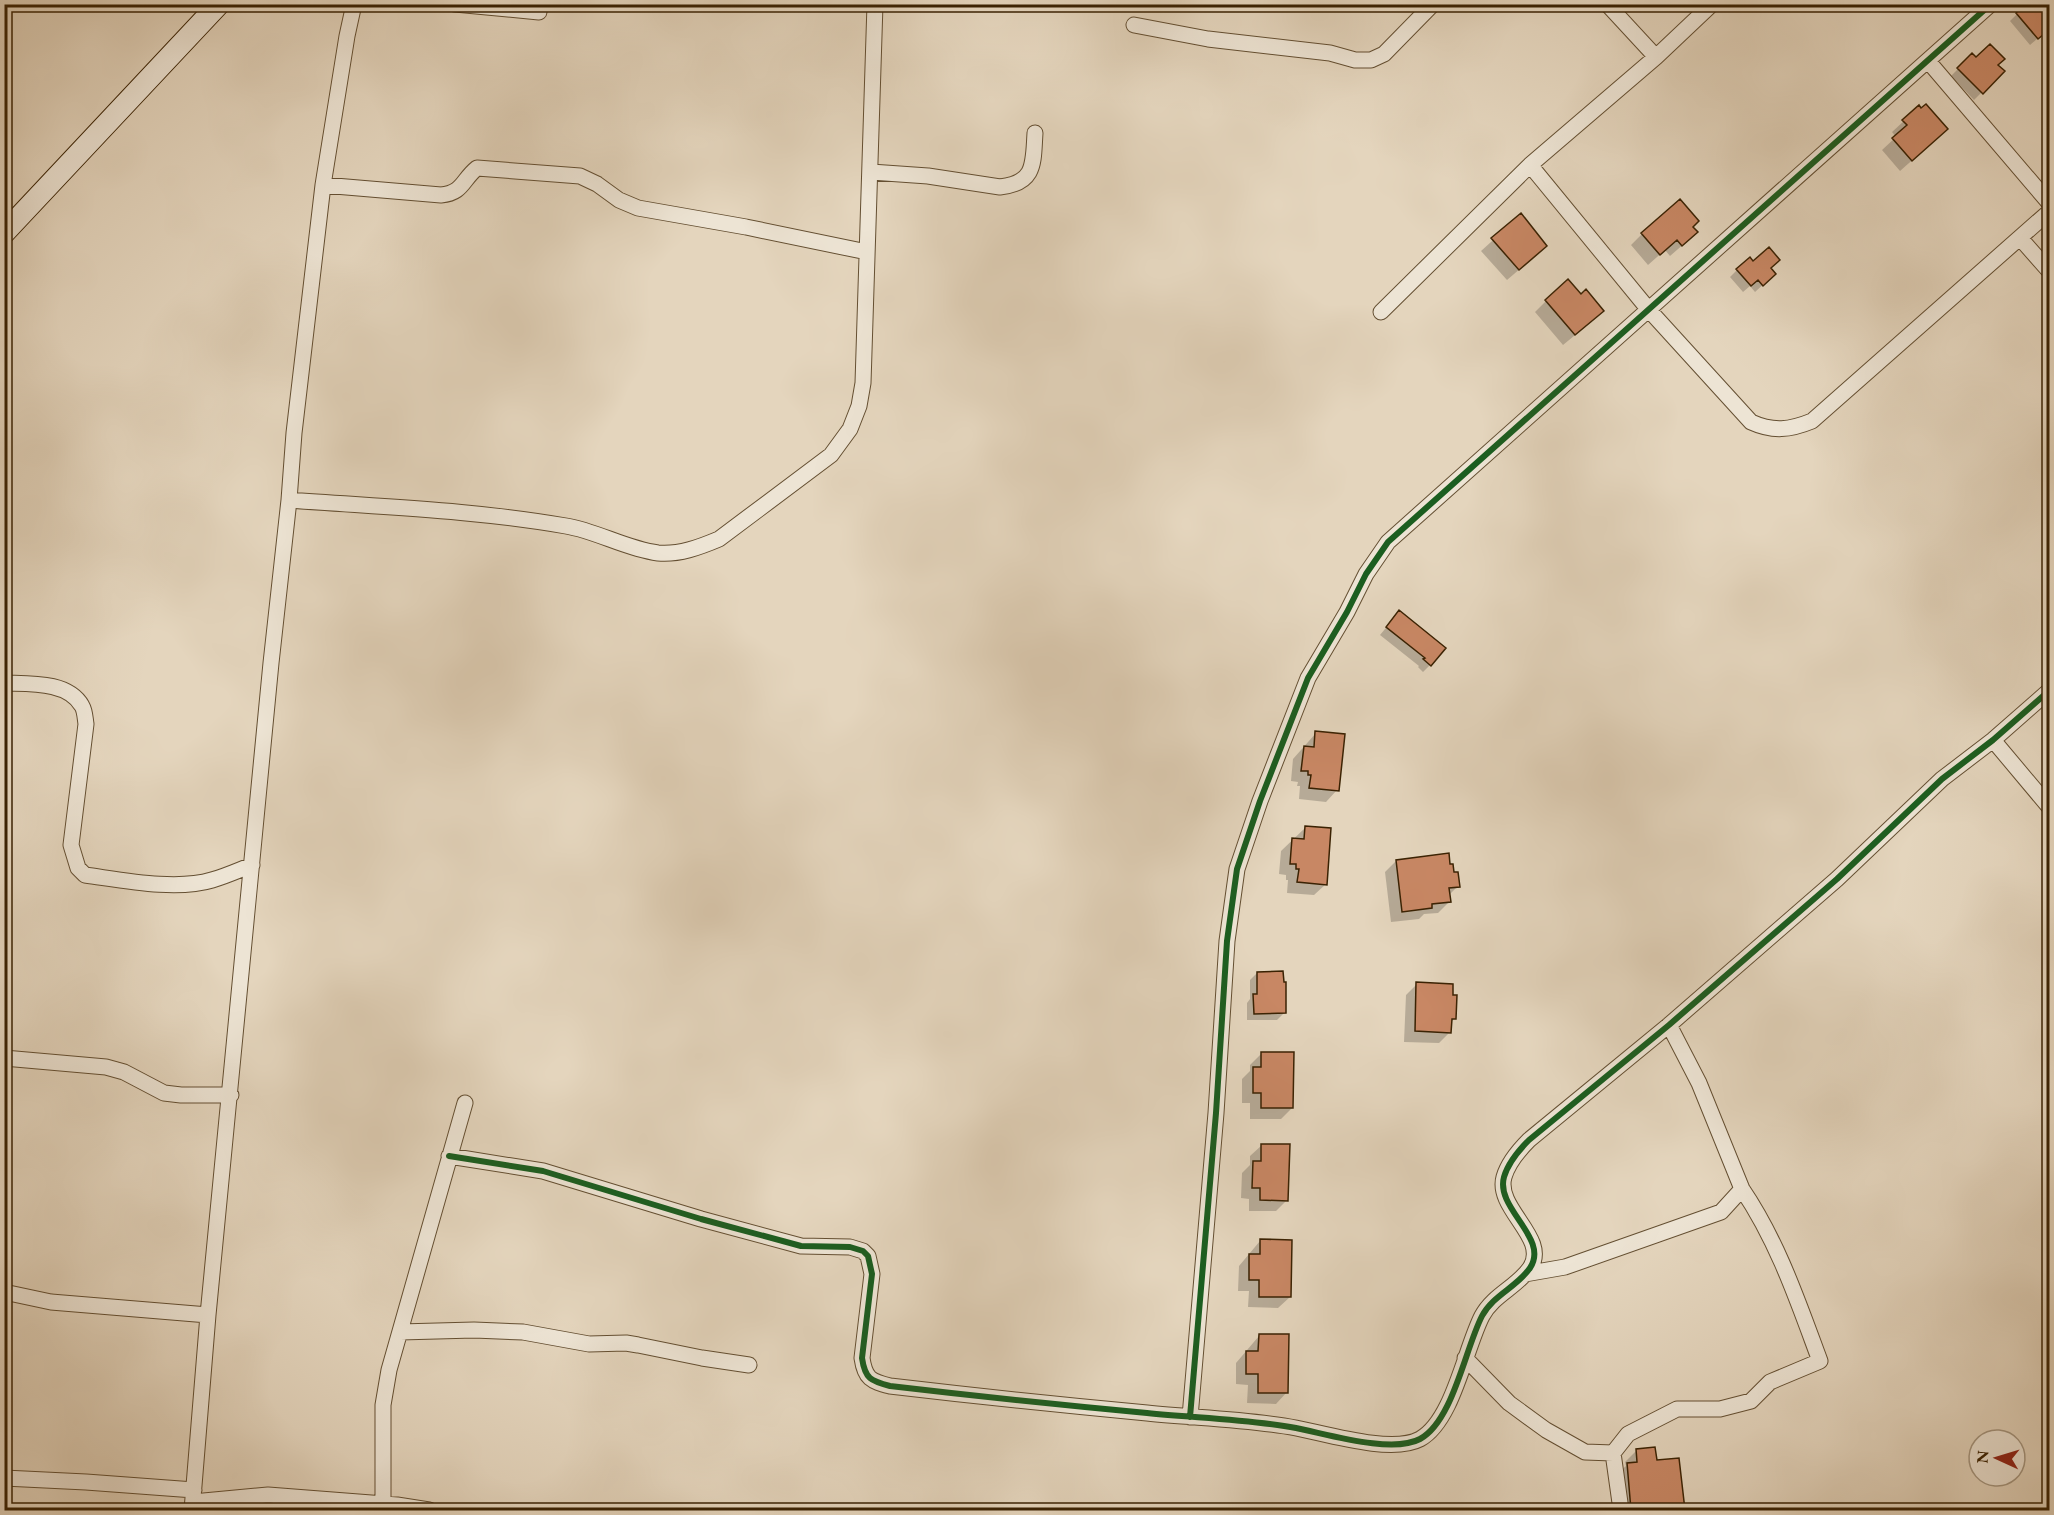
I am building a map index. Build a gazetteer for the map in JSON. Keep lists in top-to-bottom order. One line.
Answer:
{"north":"left"}
